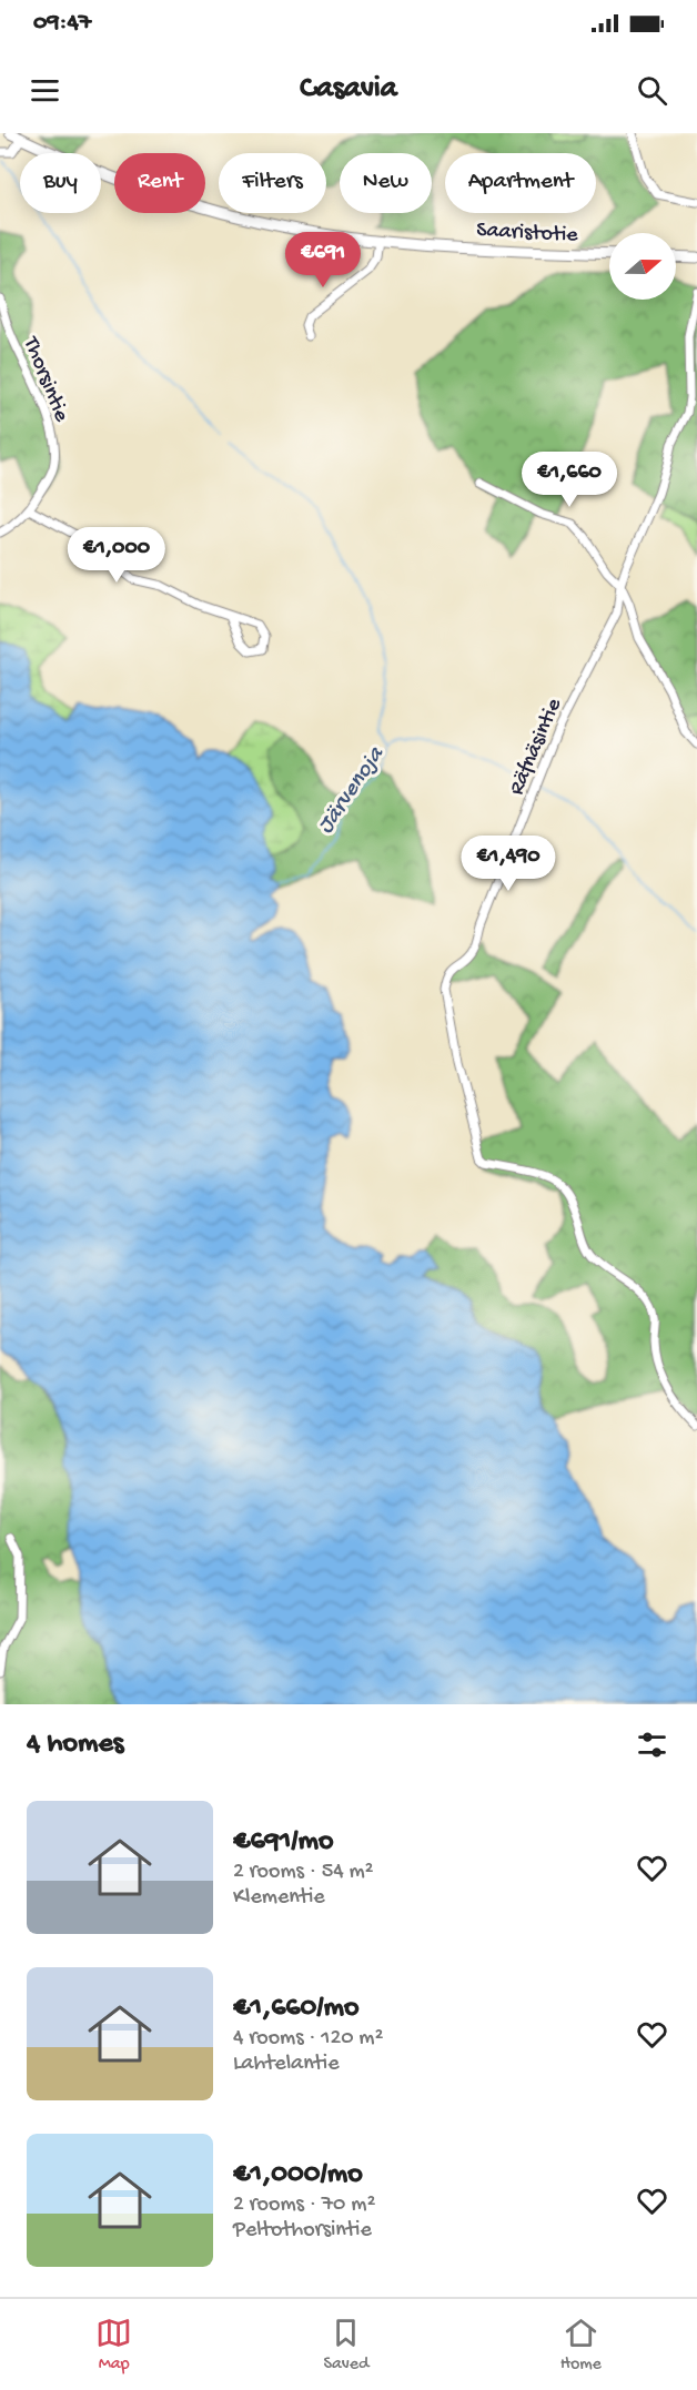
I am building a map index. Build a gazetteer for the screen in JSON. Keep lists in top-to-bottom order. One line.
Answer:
{"streets":{"main road":["Saaristotie"],"street":["Thorsintie","Räfnäsintie"]},"water":["Järvenoja"],"north":"right","page":{"status":"09:47","header":"Casavia","chip":["Buy","Rent","Filters","New","Apartment"],"price":["€691","€1,660","€1,000","€1,490"],"heading":"4 homes","list":[{"name":"€691/mo","note":"2 rooms · 54 m² · Klementie"},{"name":"€1,660/mo","note":"4 rooms · 120 m² · Lahtelantie"},{"name":"€1,000/mo","note":"2 rooms · 70 m² · Peltothorsintie"}],"tabs":["Map","Saved","Home"]}}
